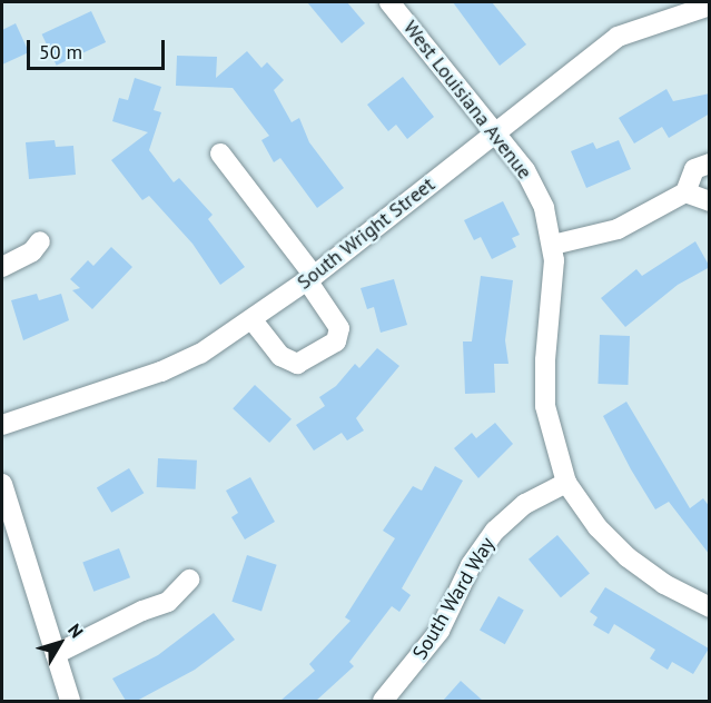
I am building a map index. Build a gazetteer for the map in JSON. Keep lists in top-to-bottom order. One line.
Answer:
{"streets":{"street":["West Louisiana Avenue","South Wright Street","South Ward Way"]},"crossings":[["West Louisiana Avenue","South Wright Street"],["West Louisiana Avenue","South Ward Way"]],"scale_bar":"50 m","north":"top right"}
